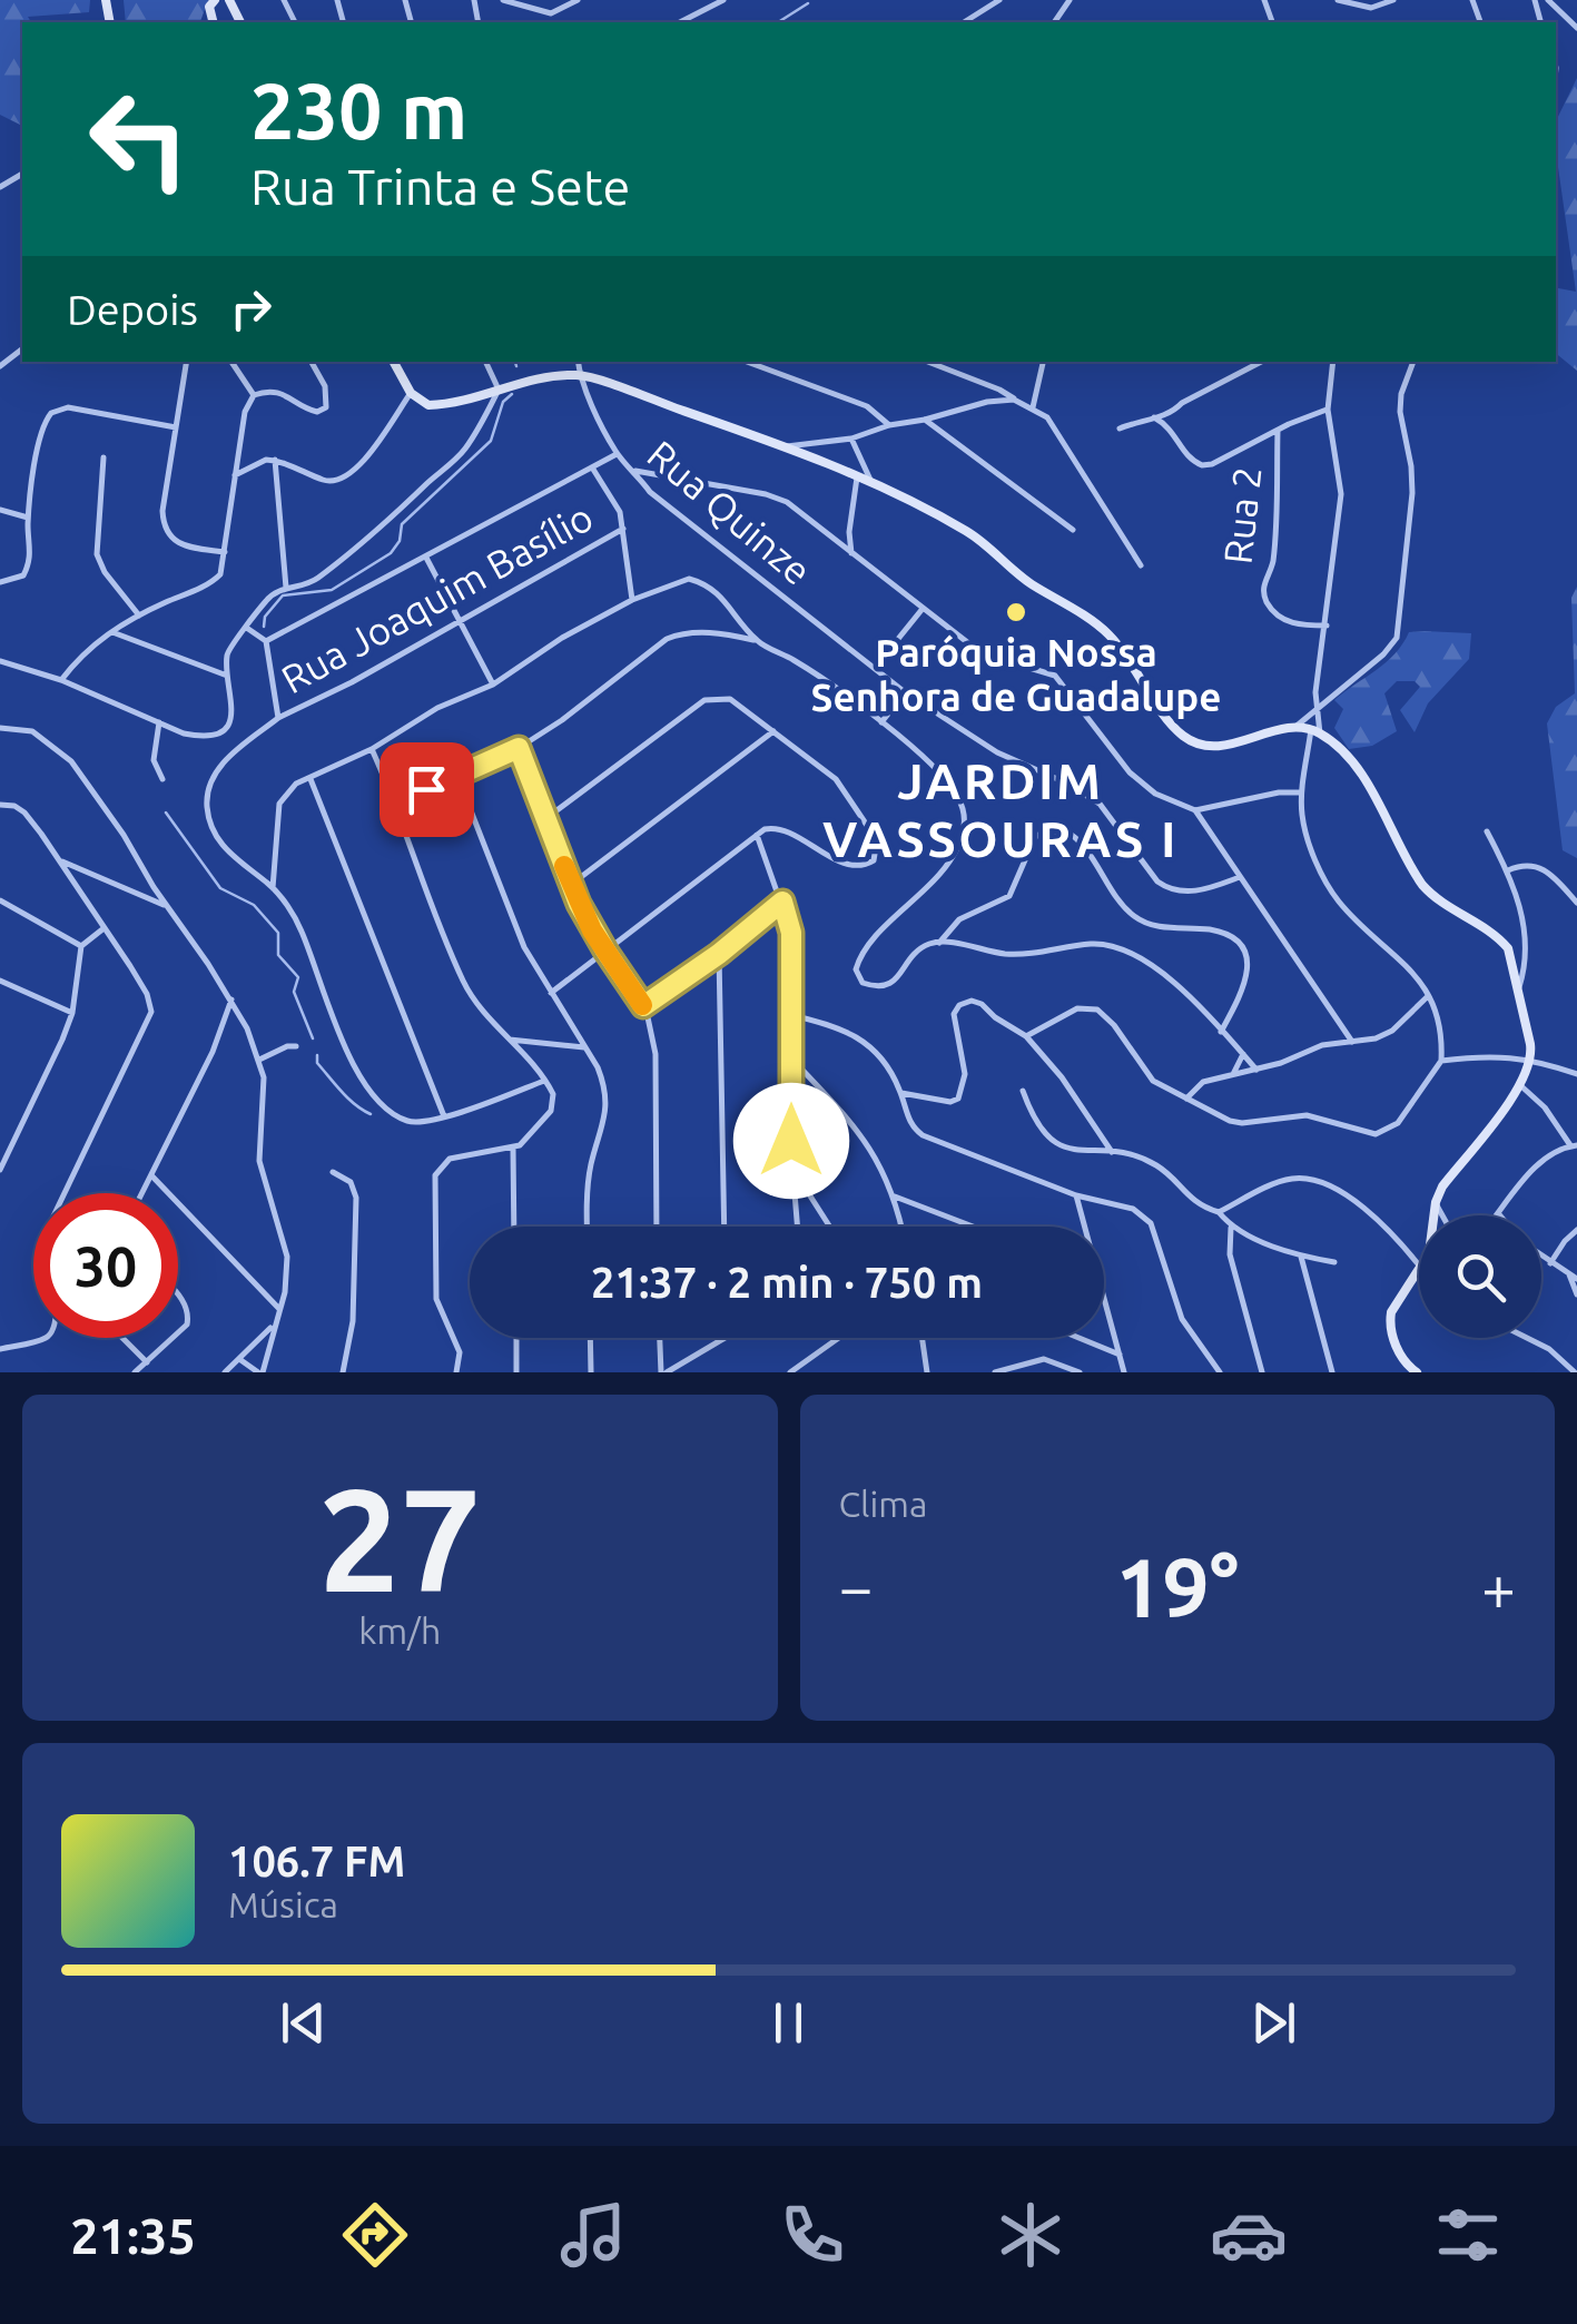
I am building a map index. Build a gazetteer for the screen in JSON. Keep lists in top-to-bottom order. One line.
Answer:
{"streets":{"street":["Rua Quinze","Rua 2","Rua Joaquim Basílio"]},"districts":["JARDIM VASSOURAS I"],"places":["Paróquia Nossa Senhora de Guadalupe"],"page":{"turn":["230 m","Rua Trinta e Sete"],"then":"Depois","limit":"30","trip":"21:37 · 2 min · 750 m","tile":[["27","km/h"],"Clima"],"heat":["−","19°","+"],"song":["106.7 FM","Música"],"tabs":"21:35"}}
